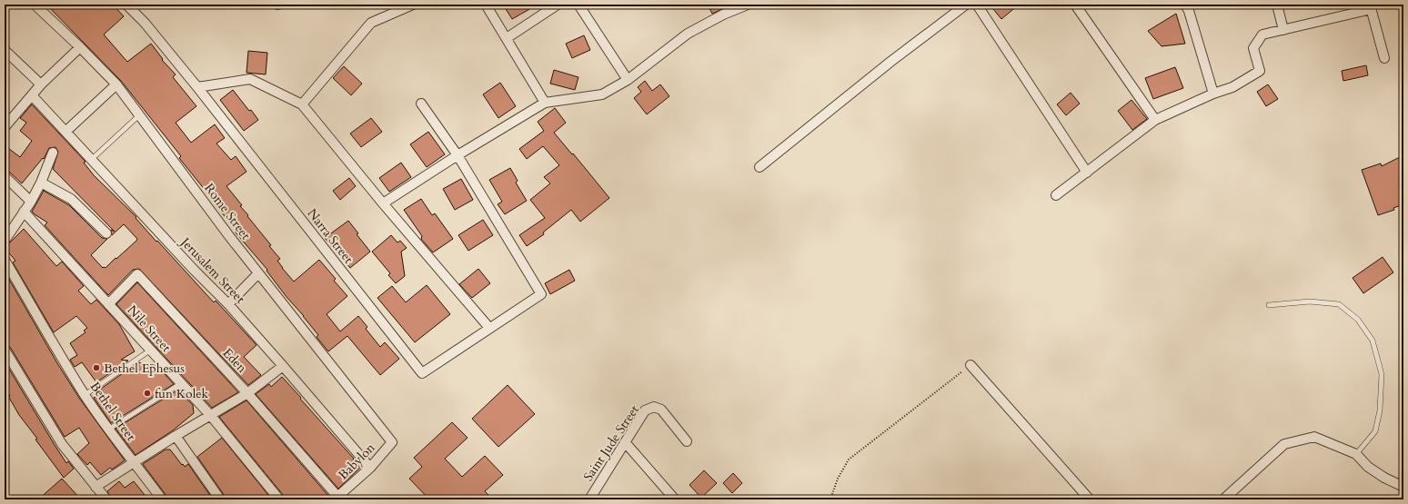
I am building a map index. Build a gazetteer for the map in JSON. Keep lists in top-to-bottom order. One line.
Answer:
{"streets":{"street":["Rome Street","Narra Street","Jerusalem Street","Nile Street","Eden","Bethel Street","Saint Jude Street","Babylon"]},"crossings":[["Rome Street","Babylon"],["Jerusalem Street","Babylon"],["Nile Street","Eden"],["Eden","Babylon"]],"places":["Bethel Ephesus","fun Kolek"]}
